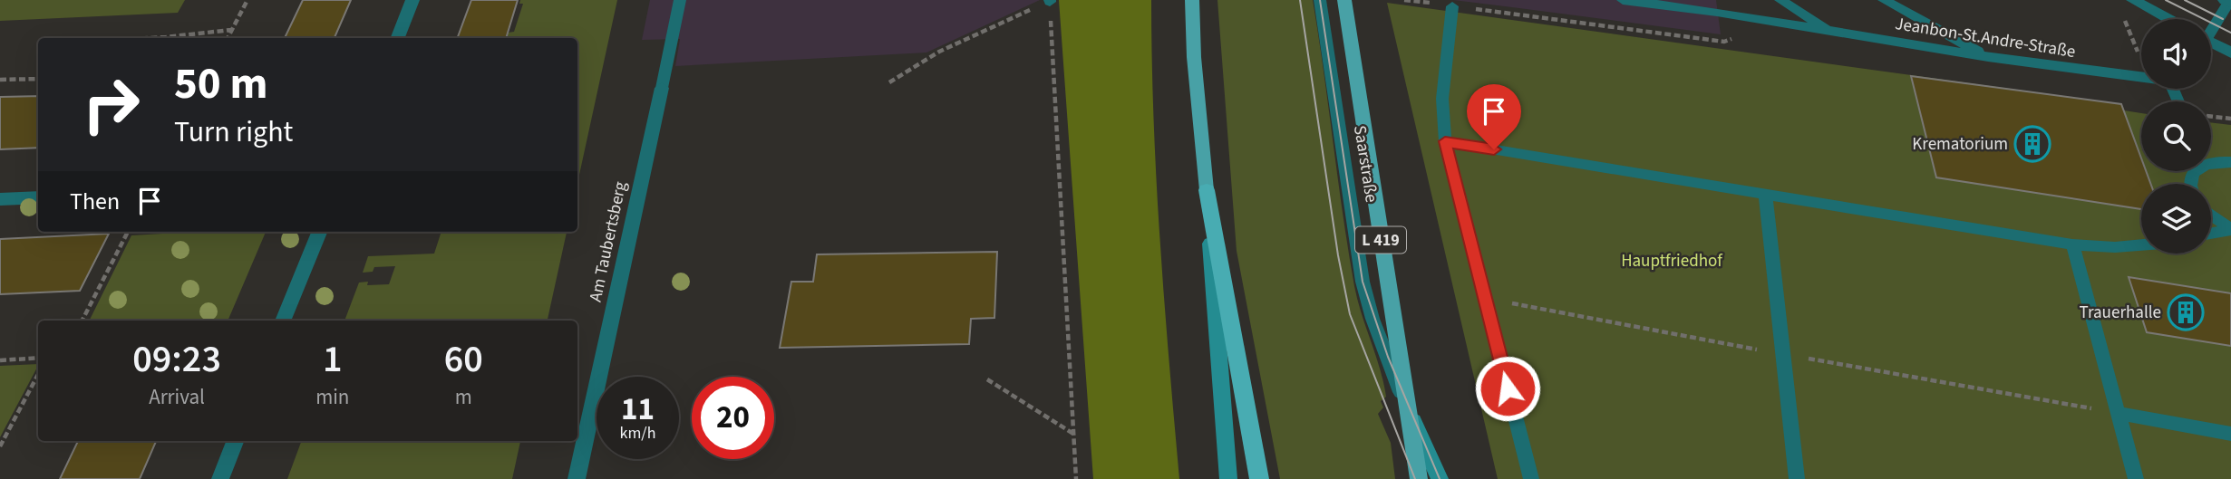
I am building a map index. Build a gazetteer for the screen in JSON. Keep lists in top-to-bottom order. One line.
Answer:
{"streets":{"main road":["Saarstraße","L 419"],"street":["Am Taubertsberg"],"lane":["Jeanbon-St.Andre-Straße"]},"parks":["Hauptfriedhof"],"places":{"building":["Krematorium","Trauerhalle"]},"page":{"turn":["50 m","Turn right"],"then":"Then","eta":["09:23","Arrival","1","min","60","m"],"speed":"11 km/h","limit":"20"}}
